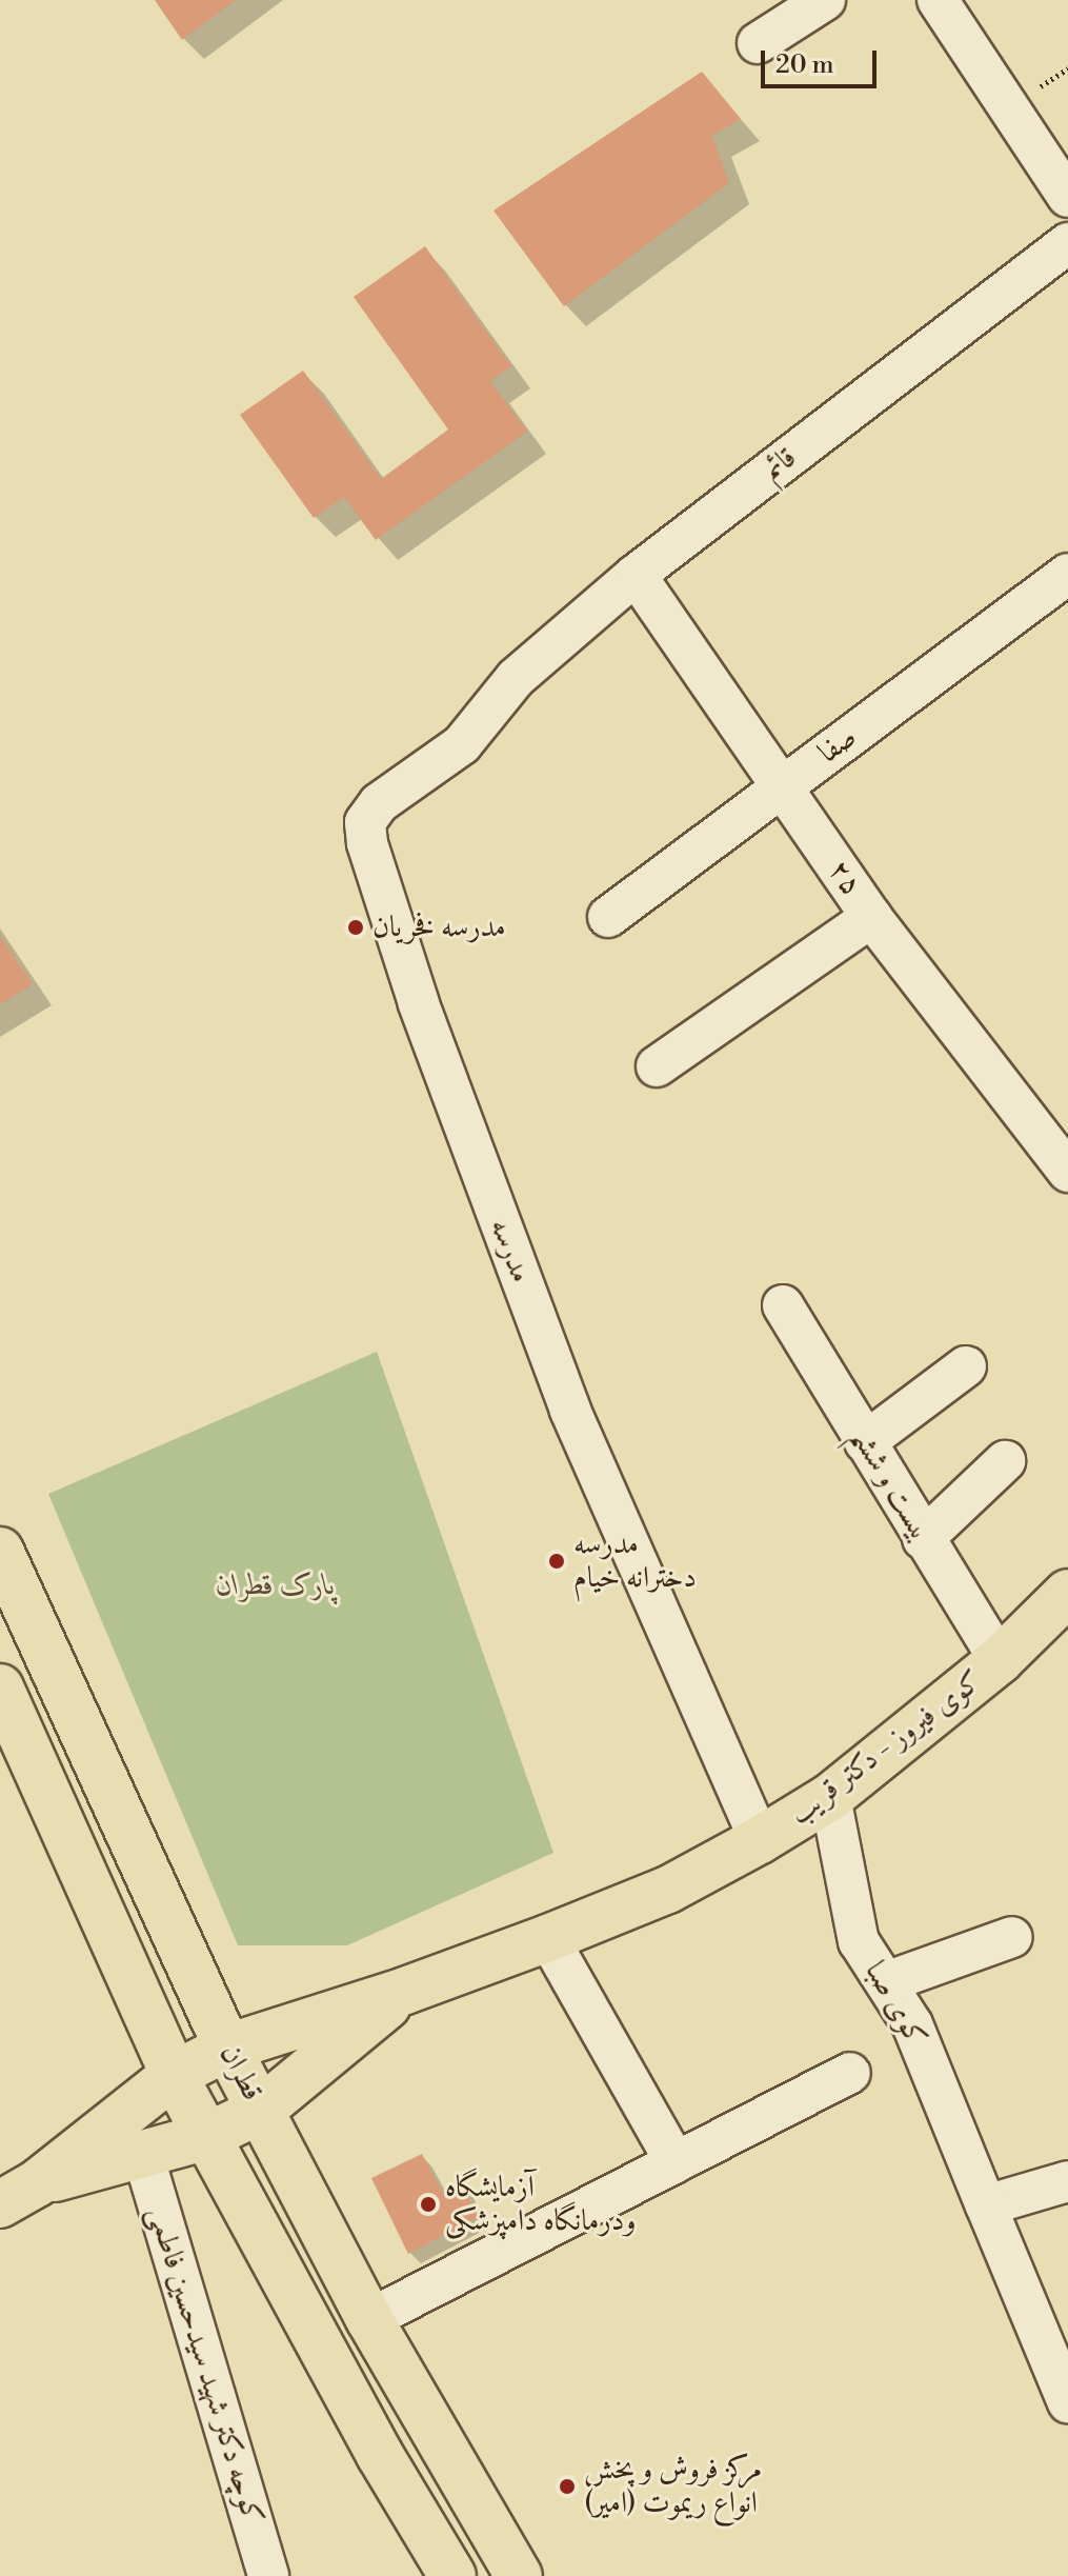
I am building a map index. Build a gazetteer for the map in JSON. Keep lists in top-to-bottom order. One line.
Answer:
{"streets":{"main road":["کوی فیروز - دکتر قریب","قطران"],"street":["قائم","صفا","۲۵","مدرسه","بیست و ششم","کوی صبا","کوچه دکتر شهید سیدحسین فاطمی"]},"crossings":[["قائم","۲۵"],["قائم","مدرسه"],["صفا","۲۵"],["مدرسه","کوی فیروز - دکتر قریب"],["بیست و ششم","کوی فیروز - دکتر قریب"],["کوی فیروز - دکتر قریب","کوی صبا"],["کوی فیروز - دکتر قریب","قطران"]],"parks":["پارک قطران"],"places":["مدرسه فخریان","مدرسه دخترانه خیام","آزمایشگاه ودرمانگاه دامپزشکی","مرکز فروش و پخش انواع ریموت (امیر)"],"scale_bar":"20 m"}
